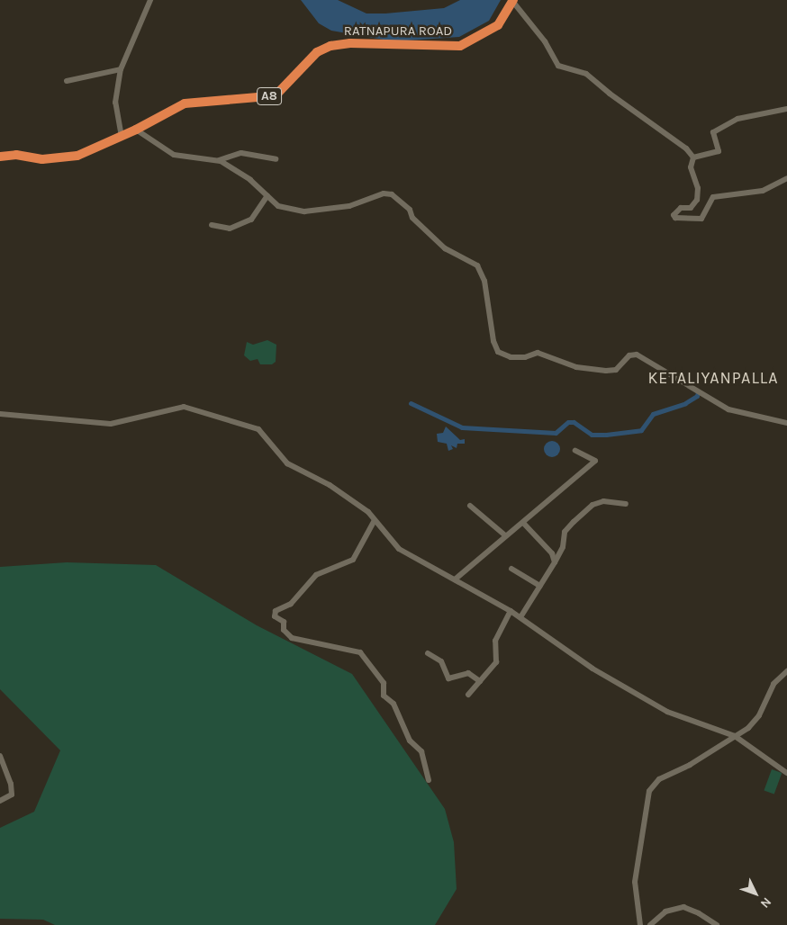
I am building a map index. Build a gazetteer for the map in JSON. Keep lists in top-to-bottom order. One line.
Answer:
{"streets":{"highway":["RATNAPURA ROAD","A8"]},"districts":["KETALIYANPALLA"],"north":"bottom right"}
